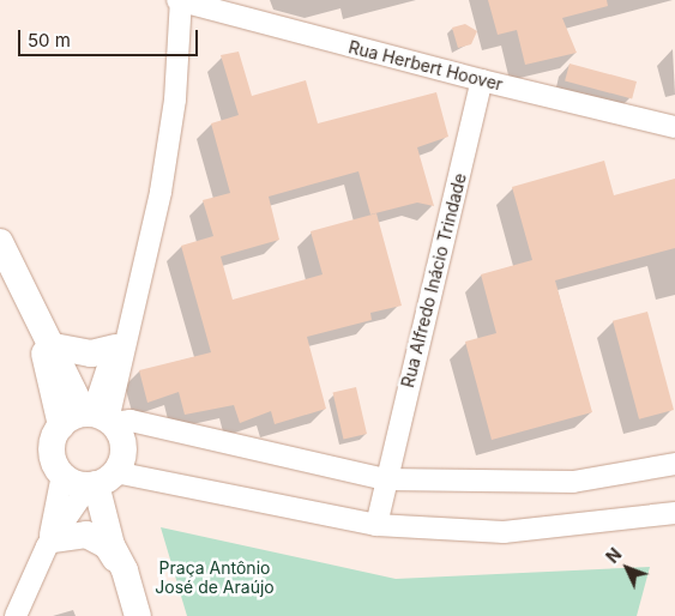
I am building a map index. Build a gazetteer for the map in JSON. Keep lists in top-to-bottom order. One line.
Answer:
{"streets":{"street":["Rua Herbert Hoover","Rua Alfredo Inácio Trindade"]},"crossings":[["Rua Herbert Hoover","Rua Alfredo Inácio Trindade"]],"parks":["Praça Antônio José de Araújo"],"scale_bar":"50 m","north":"top left"}
